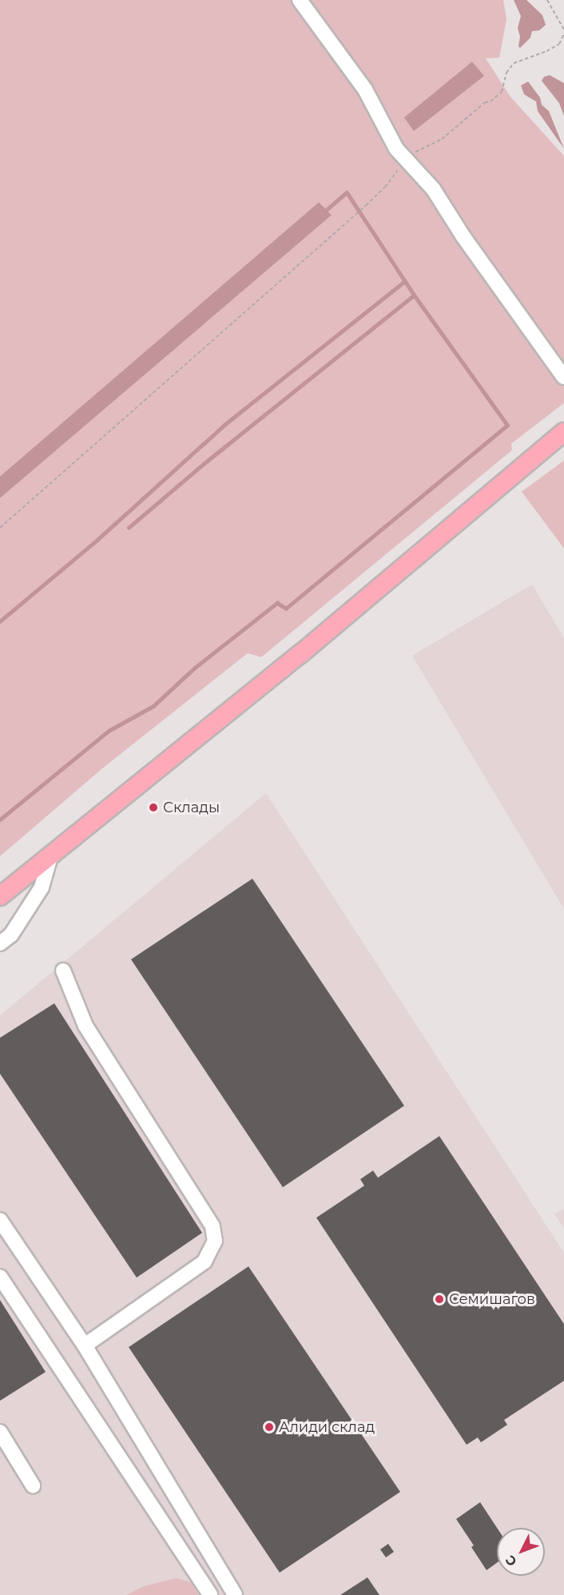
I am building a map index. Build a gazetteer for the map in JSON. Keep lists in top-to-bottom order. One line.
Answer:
{"places":["Склады","Семишагов","Алиди склад"],"north":"bottom left"}
